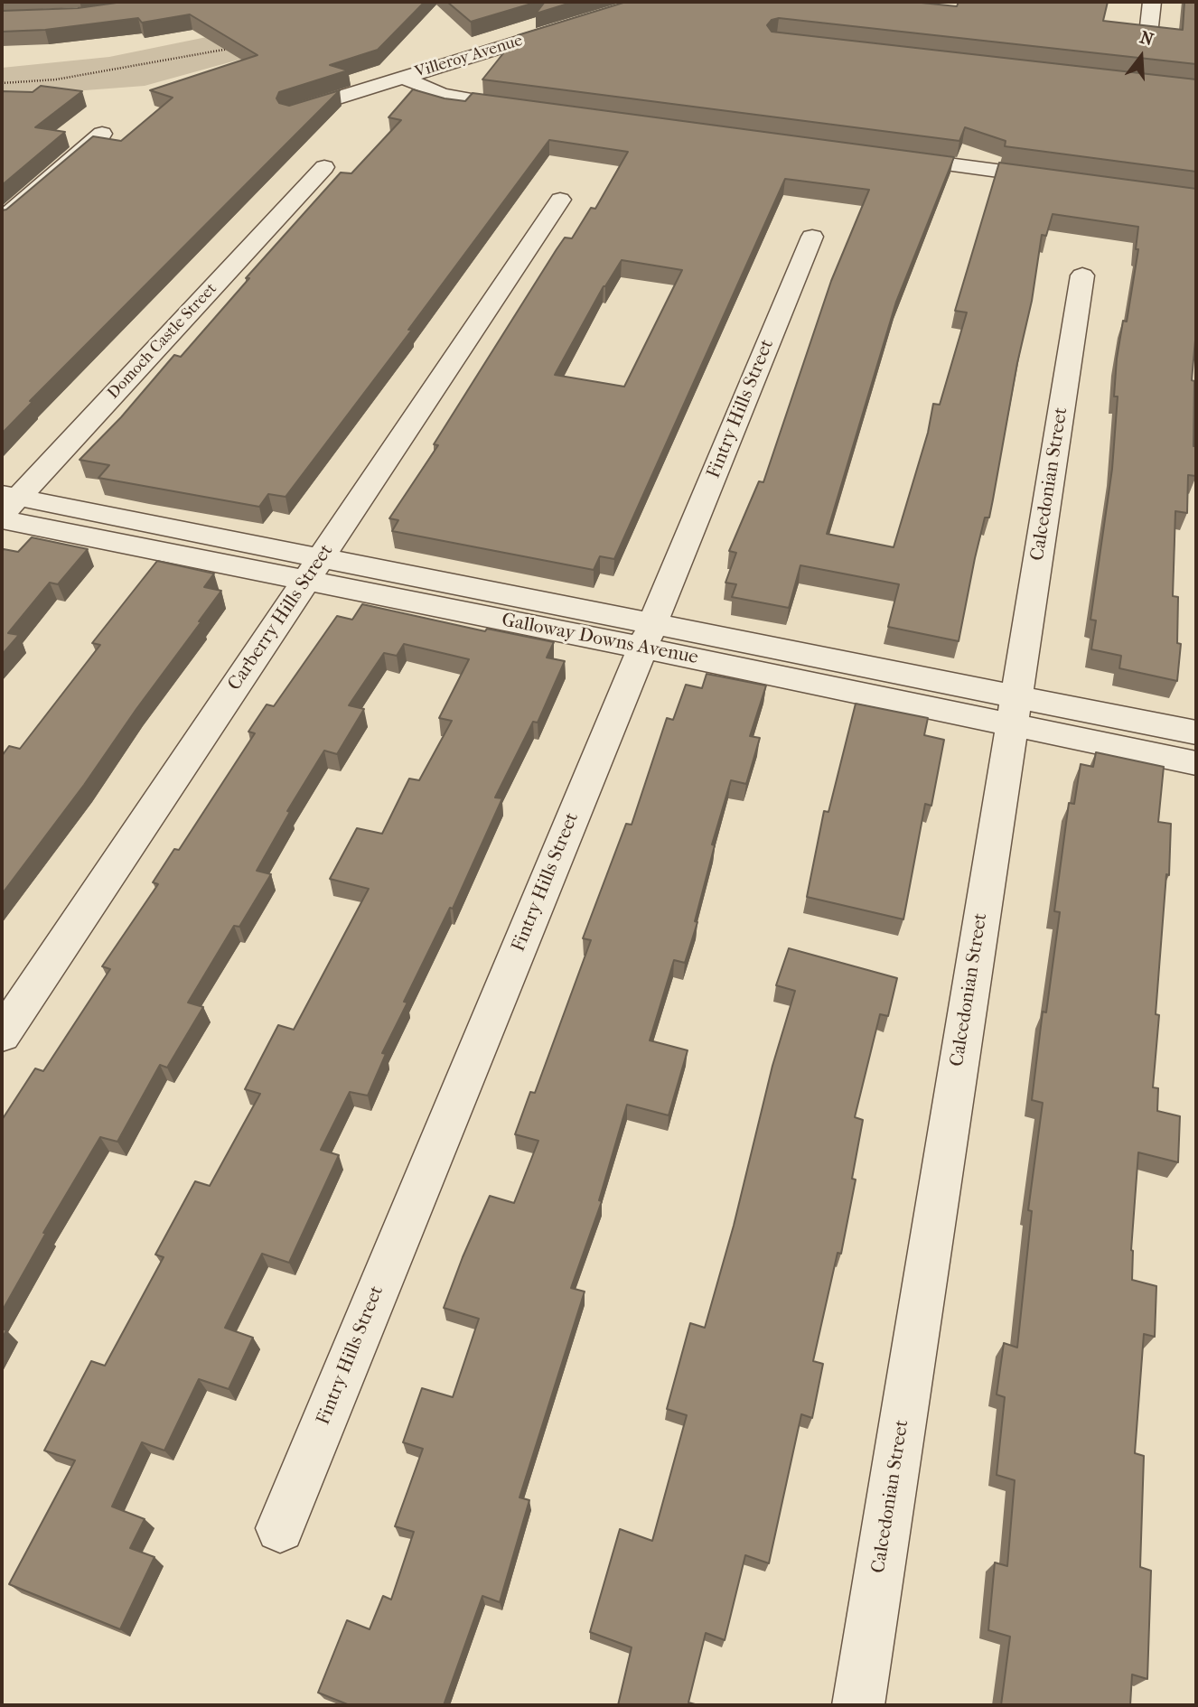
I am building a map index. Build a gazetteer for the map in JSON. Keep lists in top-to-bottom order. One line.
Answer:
{"streets":{"street":["Villeroy Avenue","Domoch Castle Street","Fintry Hills Street","Calcedonian Street","Carberry Hills Street","Galloway Downs Avenue"]},"crossings":[["Domoch Castle Street","Galloway Downs Avenue"],["Fintry Hills Street","Galloway Downs Avenue"],["Calcedonian Street","Galloway Downs Avenue"],["Carberry Hills Street","Galloway Downs Avenue"]],"north":"top"}
